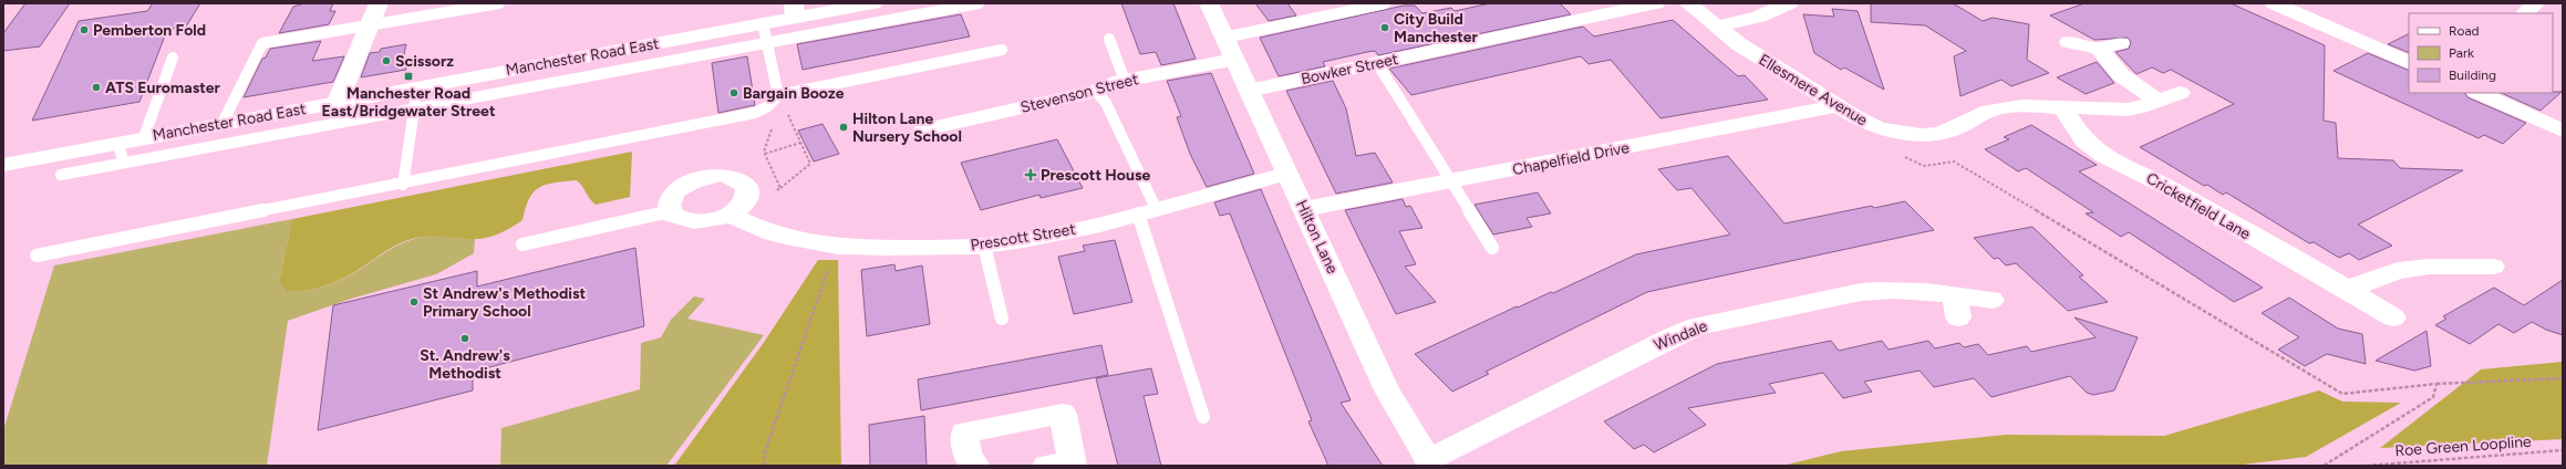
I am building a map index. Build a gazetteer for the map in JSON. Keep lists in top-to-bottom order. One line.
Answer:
{"streets":{"street":["Manchester Road East","Bowker Street","Ellesmere Avenue","Stevenson Street","Chapelfield Drive","Cricketfield Lane","Prescott Street","Hilton Lane","Windale"],"path":["Roe Green Loopline"]},"crossings":[["Bowker Street","Hilton Lane"],["Ellesmere Avenue","Chapelfield Drive"],["Ellesmere Avenue","Cricketfield Lane"],["Stevenson Street","Hilton Lane"],["Chapelfield Drive","Hilton Lane"],["Prescott Street","Hilton Lane"],["Hilton Lane","Windale"]],"places":{"other":["City Build Manchester","Pemberton Fold","Scissorz","ATS Euromaster","Bargain Booze","Hilton Lane Nursery School","St Andrew's Methodist Primary School","St. Andrew's Methodist"],"transit":["Manchester Road East/Bridgewater Street"],"health":["Prescott House"]},"legend":["Road","Park","Building"]}
